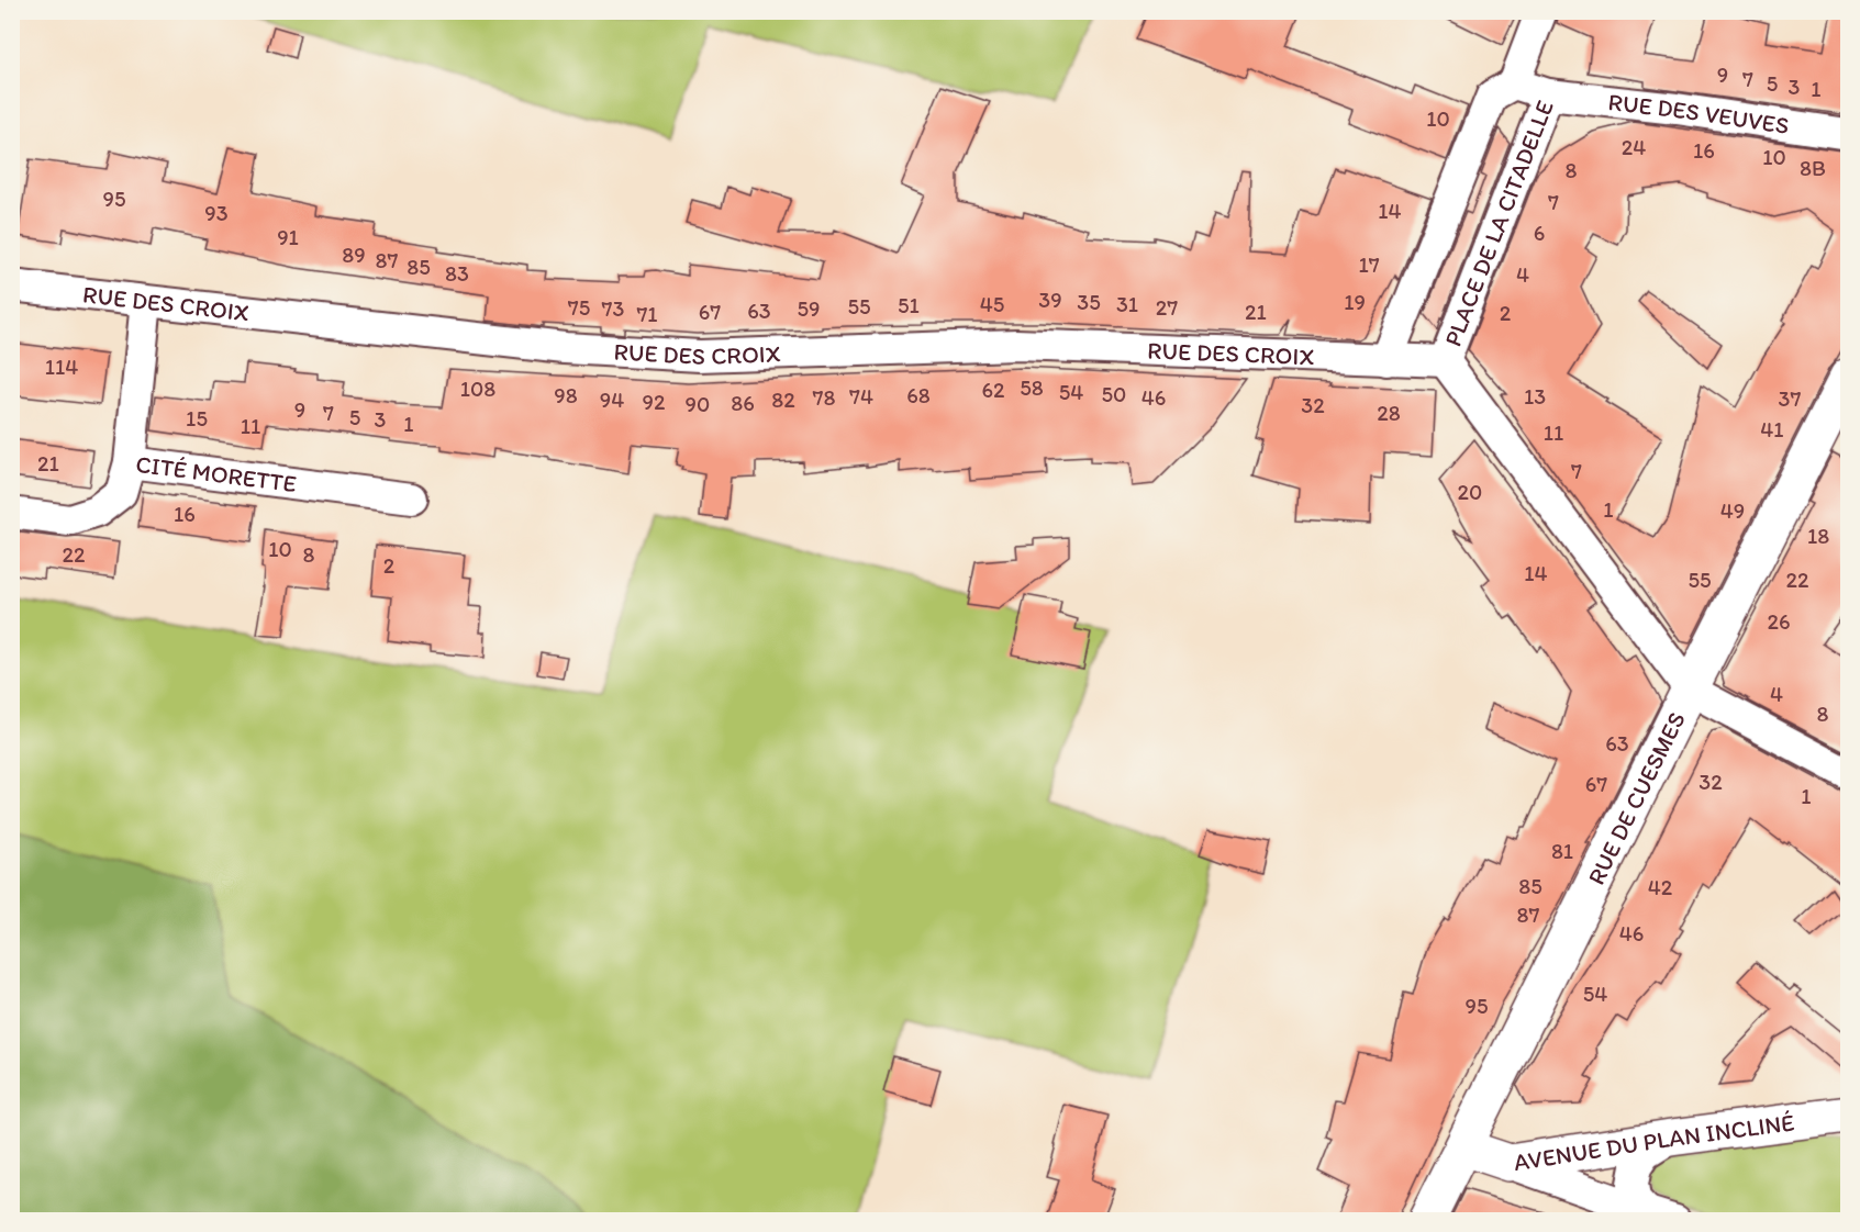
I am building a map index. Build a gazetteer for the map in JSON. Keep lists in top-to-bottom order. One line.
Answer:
{"streets":{"street":["RUE DES VEUVES","PLACE DE LA CITADELLE","RUE DES CROIX","CITÉ MORETTE","RUE DE CUESMES","AVENUE DU PLAN INCLINÉ"]},"crossings":[["RUE DES VEUVES","PLACE DE LA CITADELLE"],["PLACE DE LA CITADELLE","RUE DES CROIX"],["RUE DE CUESMES","AVENUE DU PLAN INCLINÉ"]],"house_numbers":["9","7","5","3","1","10","24","16","10","8B","8","95","7","14","93","6","91","89","87","17","85","83","4","39","35","19","45","31","51","55","75","27","73","59","63","67","21","2","71","114","58","108","62","54","50","98","68","74","13","78","46","37","94","82","92","86","90","32","9","7","28","5","15","3","1","11","41","11","21","7","20","1","49","16","18","10","22","8","2","14","55","22","26","4","8","63","32","67","1","81","85","42","87","46","54","95"]}
